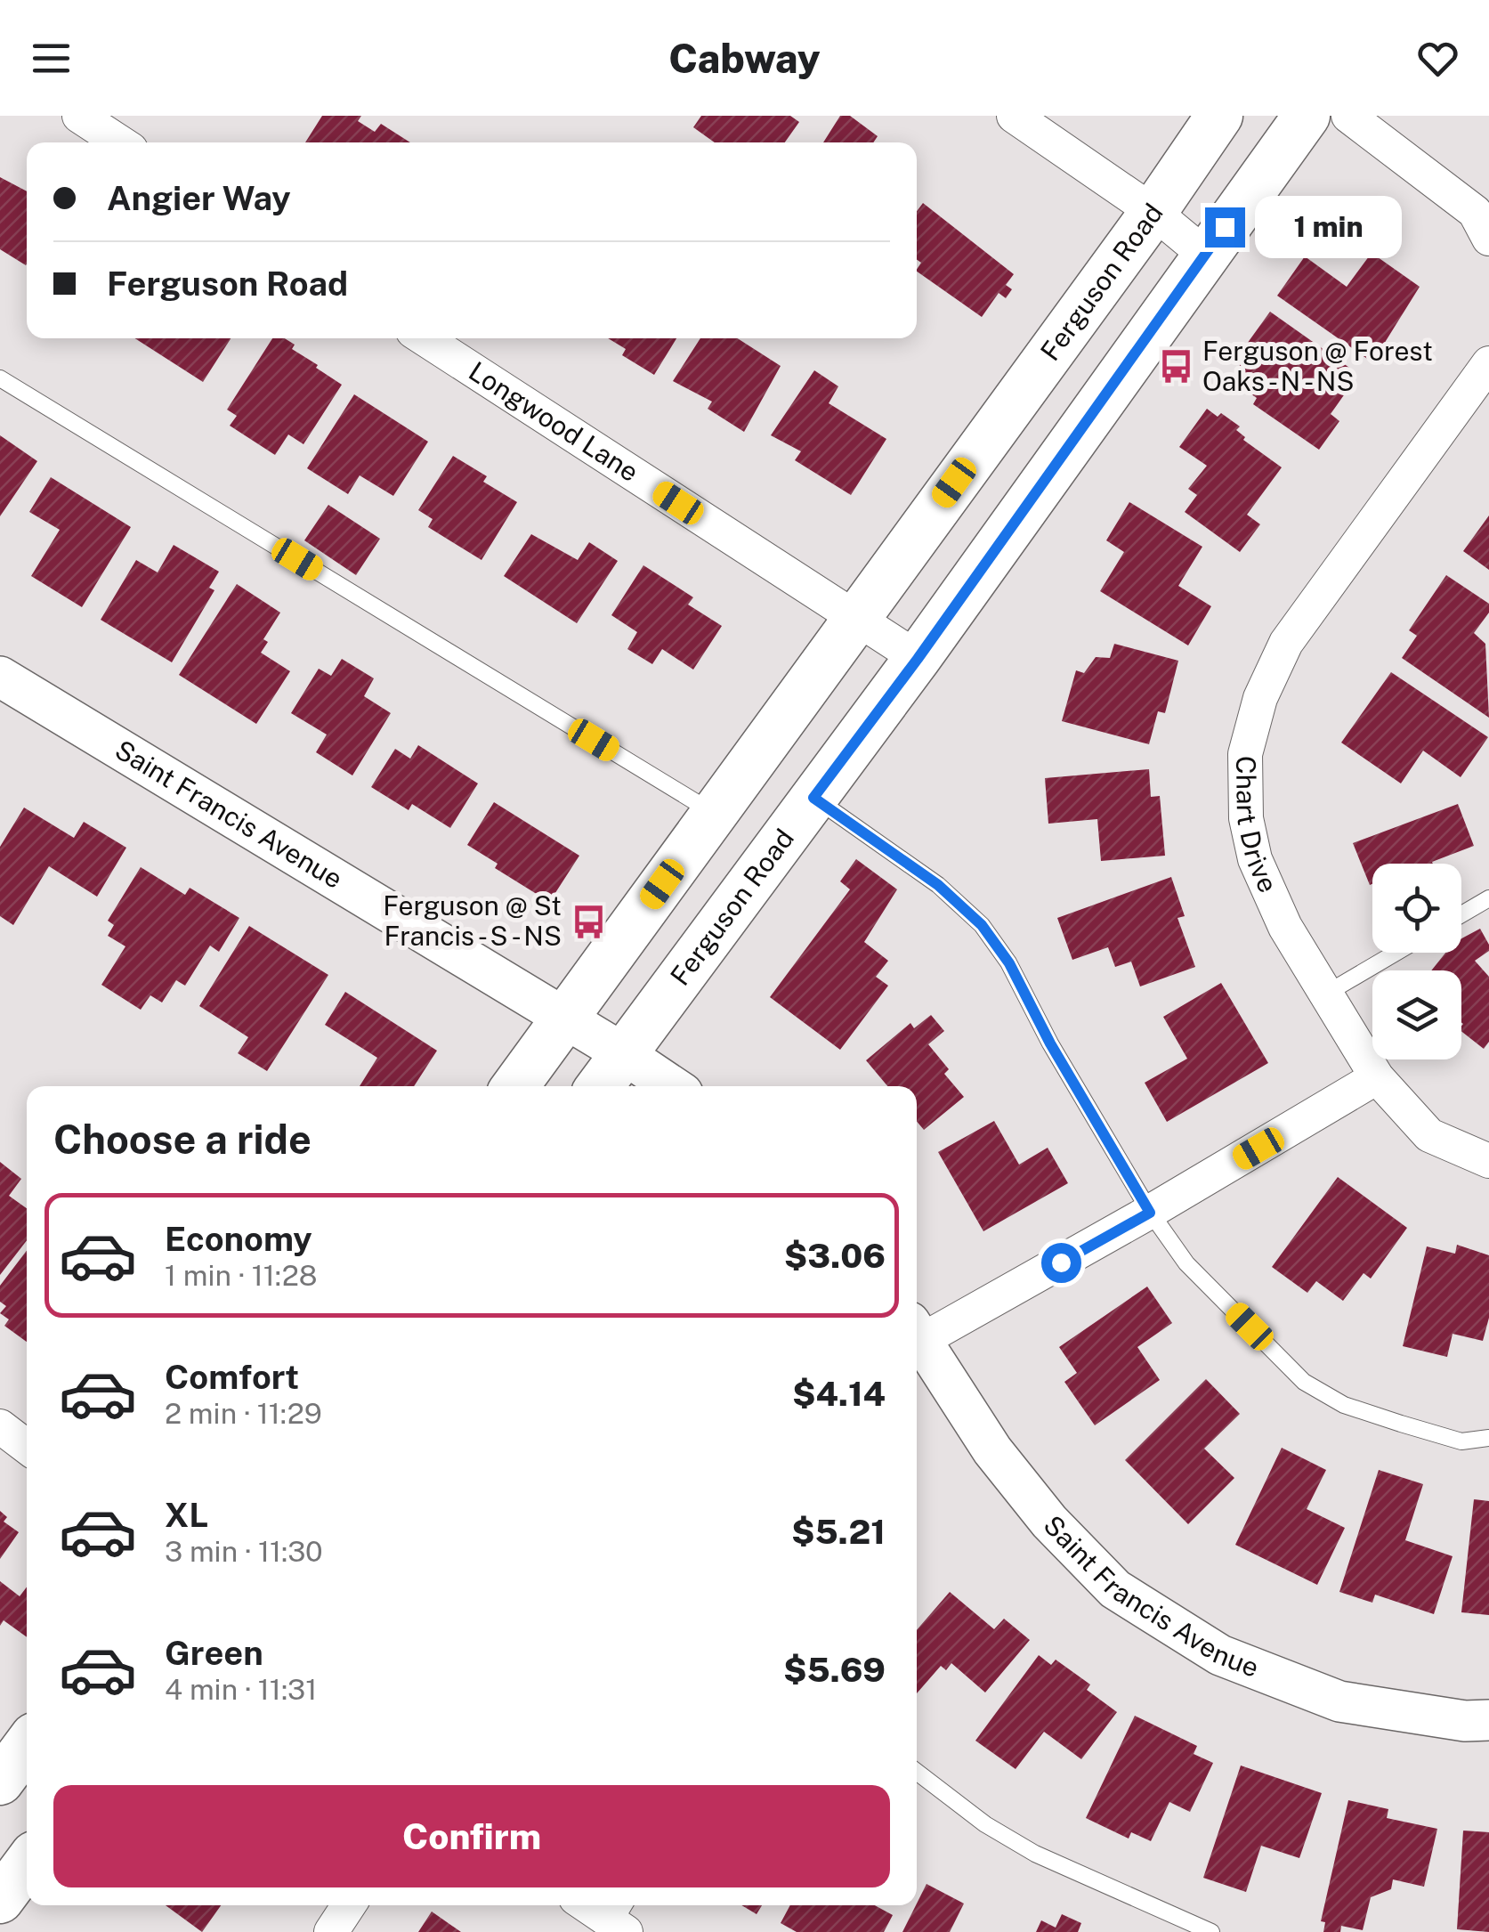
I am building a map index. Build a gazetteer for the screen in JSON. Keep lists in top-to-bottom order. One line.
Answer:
{"streets":{"main road":["Ferguson Road"],"street":["Longwood Lane","Saint Francis Avenue","Chart Drive"]},"crossings":[["Ferguson Road","Longwood Lane"],["Ferguson Road","Saint Francis Avenue"]],"places":{"bus stop":["Ferguson @ Forest Oaks - N - NS","Ferguson @ St Francis - S - NS"]},"page":{"header":"Cabway","banner":["Angier Way","Ferguson Road"],"bubble":"1 min","heading":"Choose a ride","list":[{"name":"Economy","note":"1 min · 11:28","value":"$3.06"},{"name":"Comfort","note":"2 min · 11:29","value":"$4.14"},{"name":"XL","note":"3 min · 11:30","value":"$5.21"},{"name":"Green","note":"4 min · 11:31","value":"$5.69"}],"buttons":"Confirm"}}
